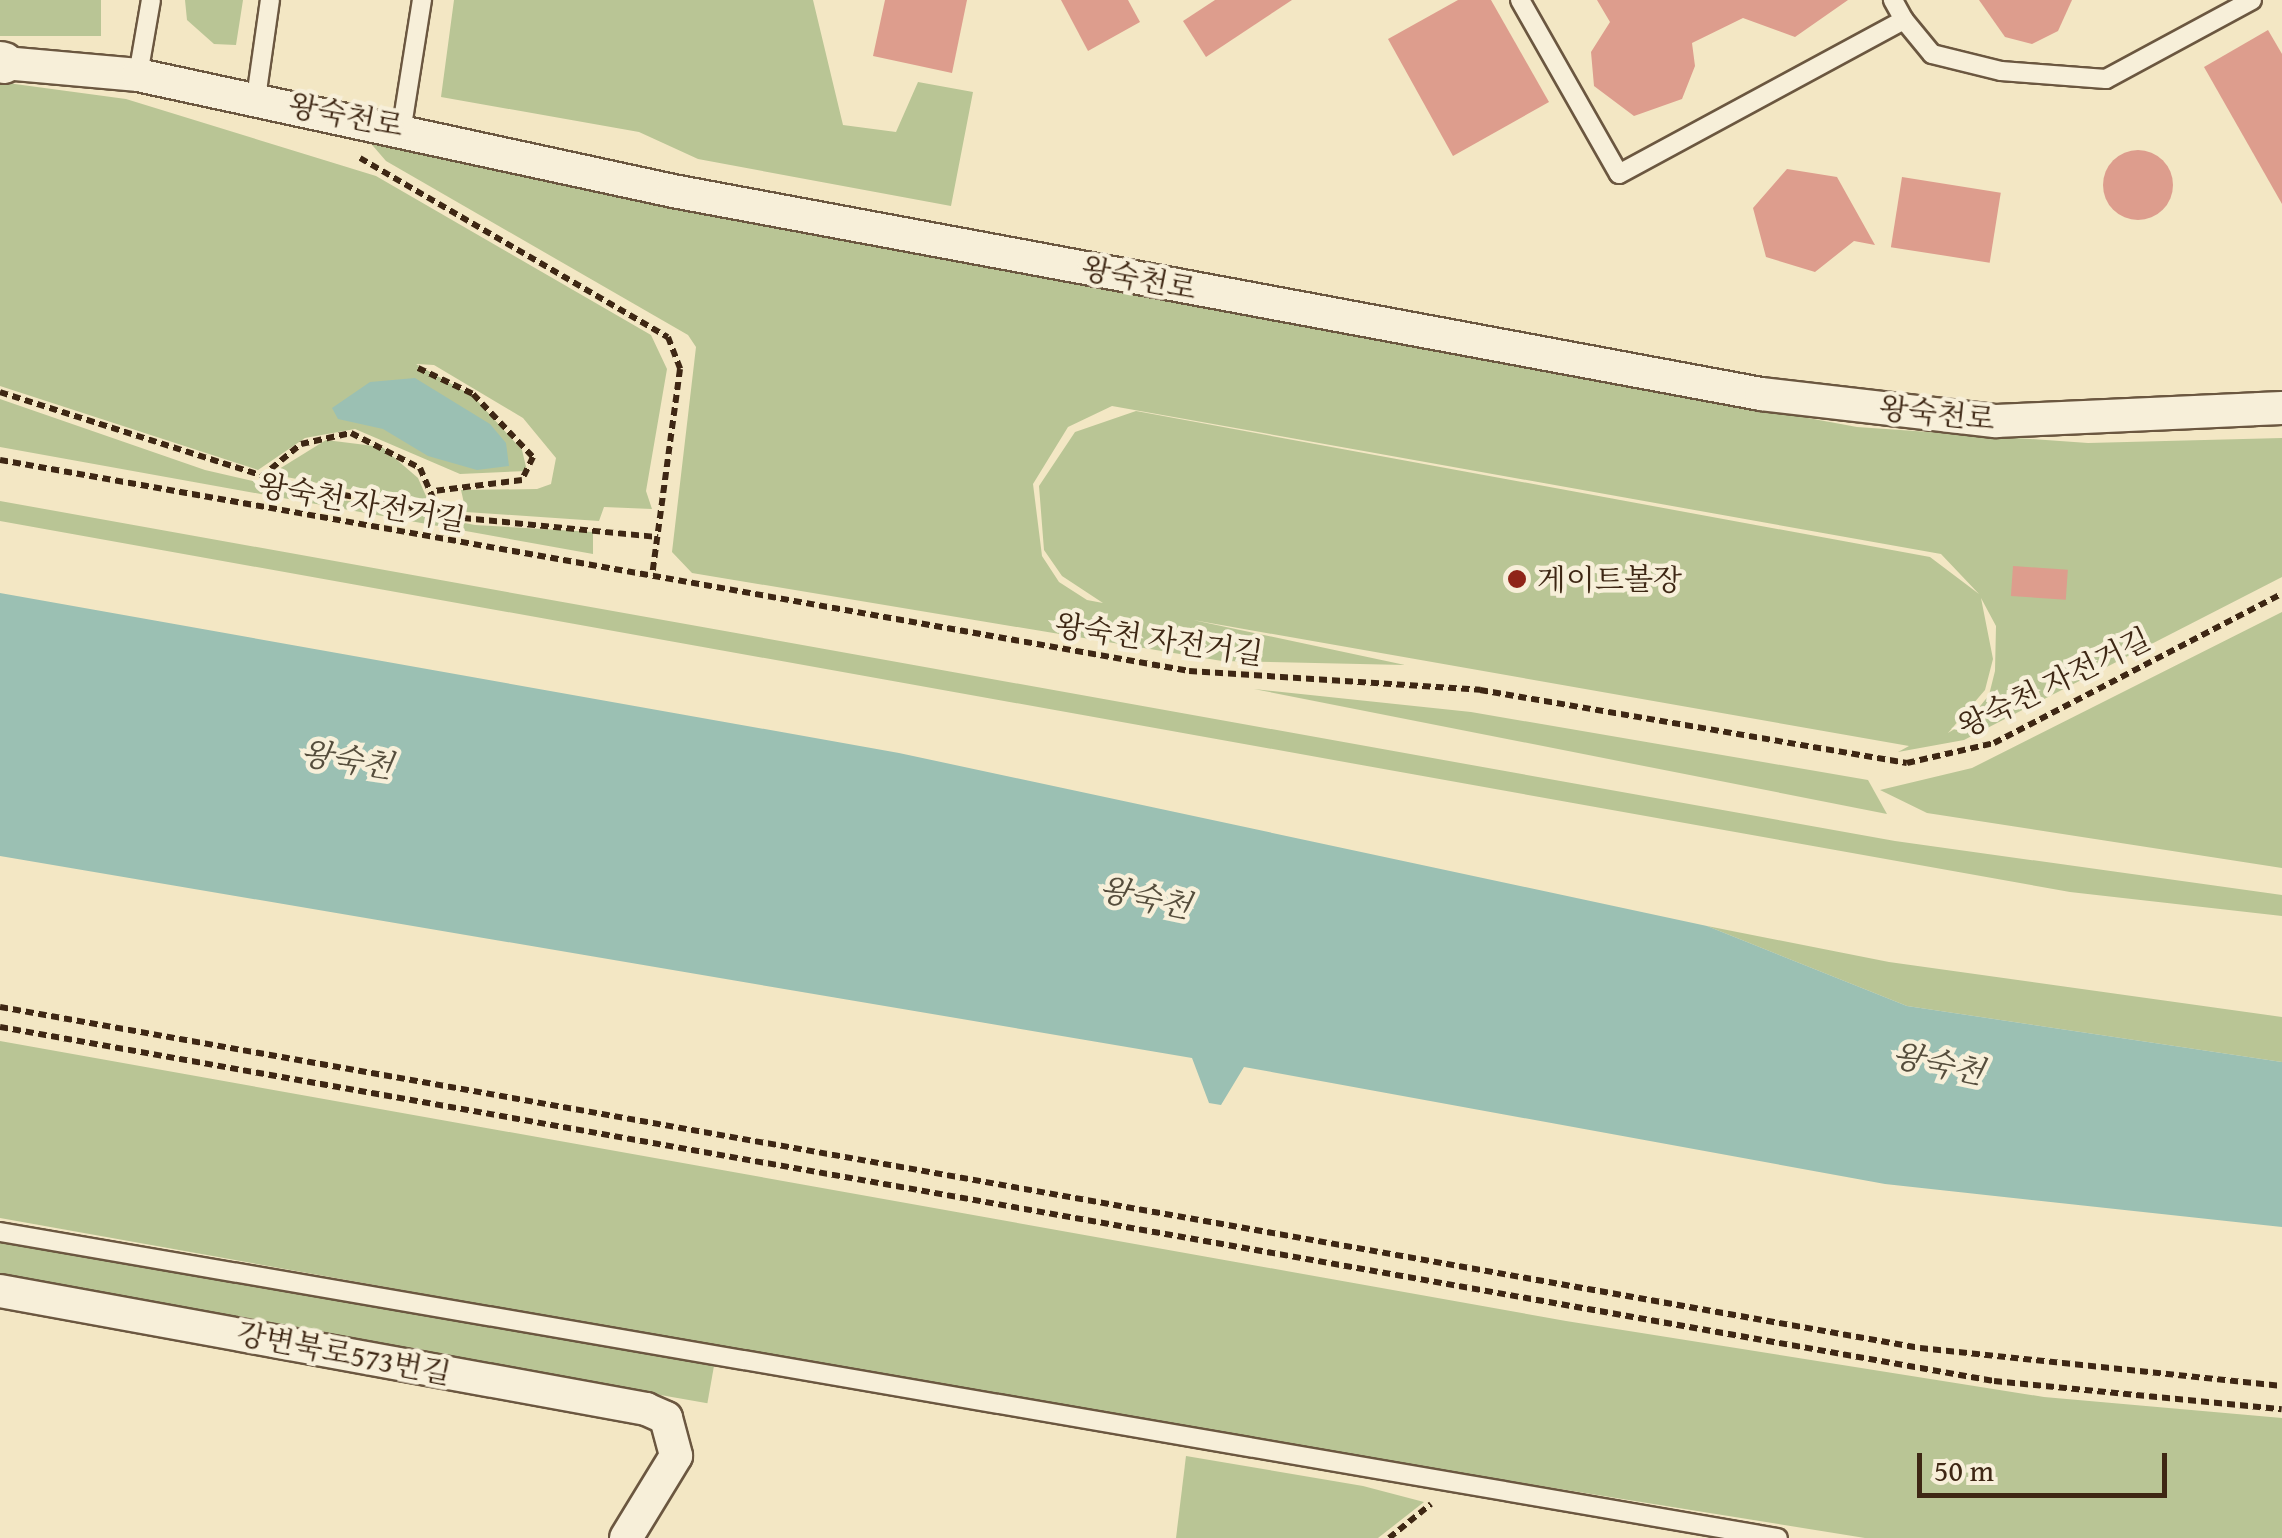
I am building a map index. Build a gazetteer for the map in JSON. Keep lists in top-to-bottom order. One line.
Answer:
{"streets":{"street":["왕숙천로","강변북로573번길"],"path":["왕숙천 자전거길"]},"water":["왕숙천"],"places":["게이트볼장"],"scale_bar":"50 m"}
